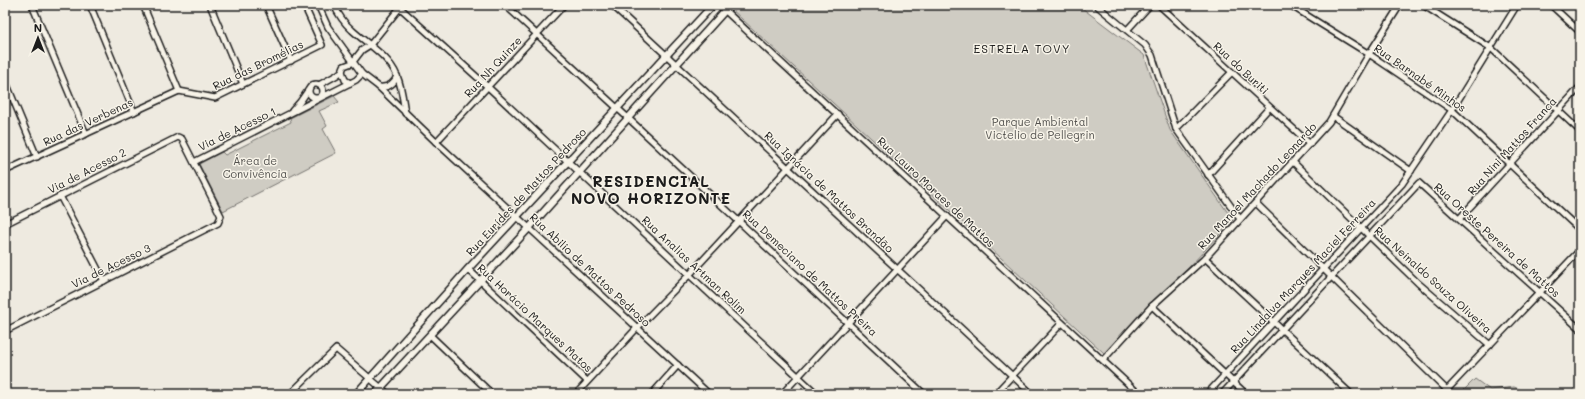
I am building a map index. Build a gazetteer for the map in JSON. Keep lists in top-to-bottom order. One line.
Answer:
{"streets":{"street":["Rua das Bromélias","Rua Nh Quinze","Rua do Buriti","Rua Barnabé Minhos","Rua das Verbenas","Via de Acesso 1","Rua Nini Mattos Franca","Via de Acesso 2","Rua Manoel Machado Leonardo","Rua Eurídes de Mattos Pedroso","Rua Ignácia de Mattos Brandão","Rua Lauro Moraes de Mattos","Rua Oreste Pereira de Mattos","Rua Analias Artman Rolim","Via de Acesso 3","Rua Abilio de Mattos Pedroso","Rua Demeciano de Mattos Preira","Rua Lindalva Marques Maciel Ferreira","Rua Neinaldo Souza Oliveira","Rua Horácio Marques Matos"]},"crossings":[["Rua das Bromélias","Rua das Verbenas"],["Rua Nh Quinze","Rua Analias Artman Rolim"],["Rua Nh Quinze","Rua Abilio de Mattos Pedroso"],["Rua Nh Quinze","Rua Demeciano de Mattos Preira"],["Rua do Buriti","Rua Manoel Machado Leonardo"],["Rua Barnabé Minhos","Rua Nini Mattos Franca"],["Rua Barnabé Minhos","Rua Manoel Machado Leonardo"],["Rua Barnabé Minhos","Rua Lindalva Marques Maciel Ferreira"],["Via de Acesso 1","Via de Acesso 2"],["Via de Acesso 1","Via de Acesso 3"],["Via de Acesso 1","Rua Abilio de Mattos Pedroso"],["Rua Nini Mattos Franca","Rua Oreste Pereira de Mattos"],["Via de Acesso 2","Via de Acesso 3"],["Rua Manoel Machado Leonardo","Rua Lauro Moraes de Mattos"],["Rua Manoel Machado Leonardo","Rua Neinaldo Souza Oliveira"],["Rua Eurídes de Mattos Pedroso","Rua Ignácia de Mattos Brandão"],["Rua Eurídes de Mattos Pedroso","Rua Analias Artman Rolim"],["Rua Eurídes de Mattos Pedroso","Rua Abilio de Mattos Pedroso"],["Rua Eurídes de Mattos Pedroso","Rua Demeciano de Mattos Preira"],["Rua Eurídes de Mattos Pedroso","Rua Horácio Marques Matos"],["Rua Oreste Pereira de Mattos","Rua Lindalva Marques Maciel Ferreira"],["Rua Lindalva Marques Maciel Ferreira","Rua Neinaldo Souza Oliveira"]],"districts":["ESTRELA TOVY","RESIDENCIAL NOVO HORIZONTE"],"parks":["Parque Ambiental Victelio de Pellegrin","Área de Convivência"],"north":"top"}
